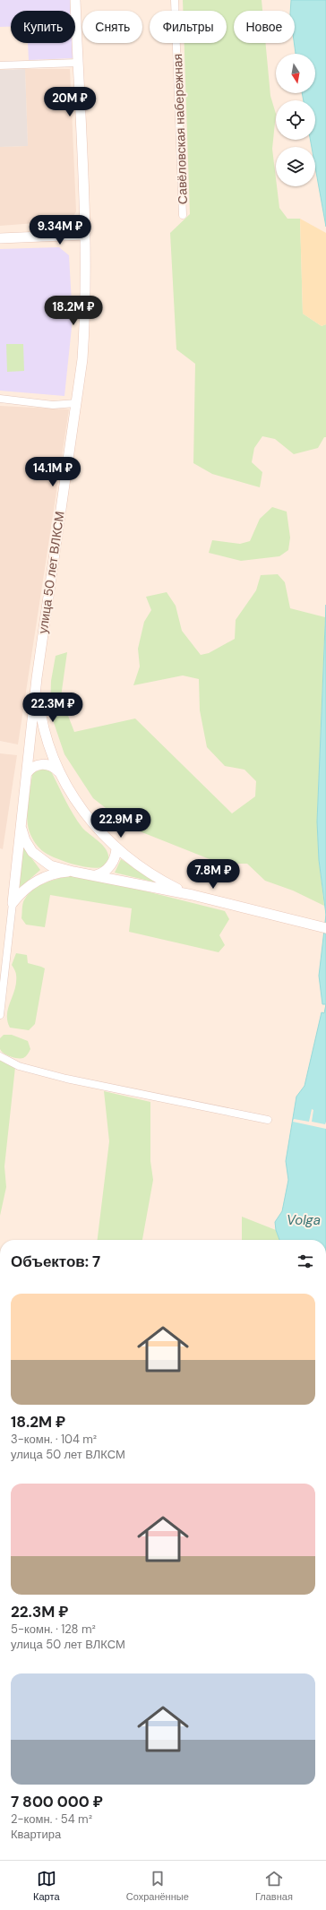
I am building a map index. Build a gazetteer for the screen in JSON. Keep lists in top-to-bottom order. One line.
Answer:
{"streets":{"main road":["улица 50 лет ВЛКСМ"],"street":["Савёловская набережная"]},"water":["Volga"],"north":"bottom","page":{"chip":["Купить","Снять","Фильтры","Новое"],"price":["20M ₽","9.34M ₽","18.2M ₽","14.1M ₽","22.3M ₽","22.9M ₽","7.8M ₽"],"heading":"Объектов: 7","list":[{"name":"18.2M ₽","note":"3-комн. · 104 m² · улица 50 лет ВЛКСМ"},{"name":"22.3M ₽","note":"5-комн. · 128 m² · улица 50 лет ВЛКСМ"},{"name":"7 800 000 ₽","note":"2-комн. · 54 m² · Квартира"}],"tabs":["Карта","Сохранённые","Главная"]}}
